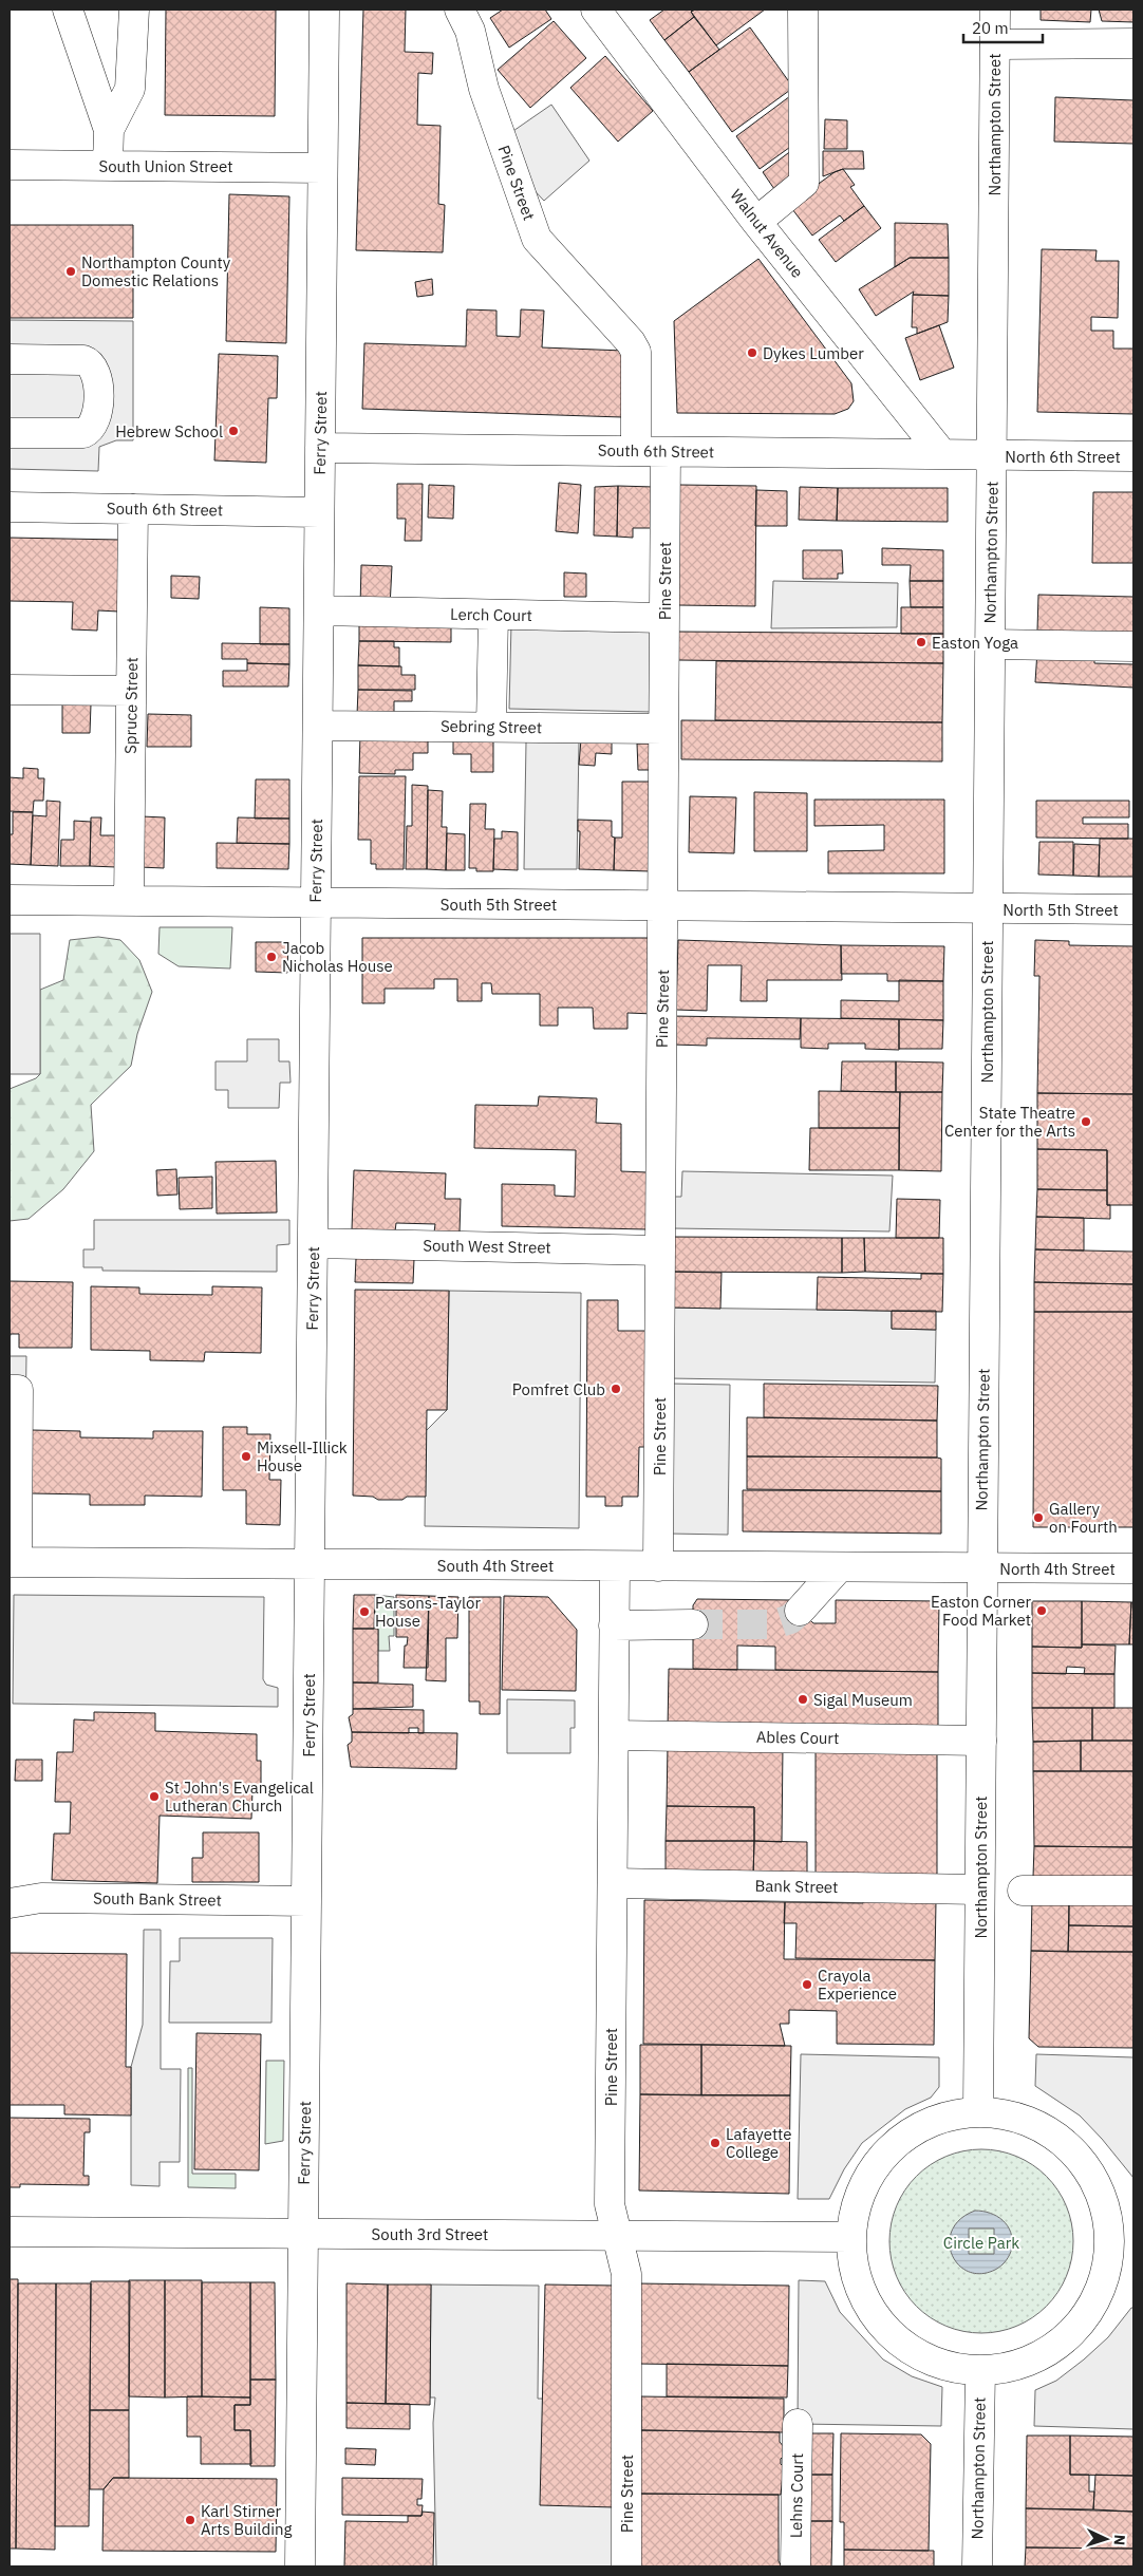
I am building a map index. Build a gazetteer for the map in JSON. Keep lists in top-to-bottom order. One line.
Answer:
{"streets":{"street":["Northampton Street","South Union Street","Pine Street","Walnut Avenue","Ferry Street","South 6th Street","North 6th Street","Lerch Court","Spruce Street","Sebring Street","South 5th Street","North 5th Street","South West Street","South 4th Street","North 4th Street","Ables Court","Bank Street","South Bank Street","South 3rd Street","Lehns Court"]},"crossings":[["Northampton Street","South 6th Street"],["Northampton Street","North 6th Street"],["Northampton Street","South 5th Street"],["Northampton Street","North 5th Street"],["Northampton Street","South 4th Street"],["Northampton Street","North 4th Street"],["Northampton Street","Ables Court"],["Northampton Street","Bank Street"],["South Union Street","Ferry Street"],["Pine Street","South 6th Street"],["Pine Street","Lerch Court"],["Pine Street","Sebring Street"],["Pine Street","South 5th Street"],["Pine Street","South West Street"],["Pine Street","South 4th Street"],["Pine Street","Ables Court"],["Pine Street","Bank Street"],["Pine Street","South 3rd Street"],["Walnut Avenue","South 6th Street"],["Ferry Street","South 6th Street"],["Ferry Street","Lerch Court"],["Ferry Street","Sebring Street"],["Ferry Street","South 5th Street"],["Ferry Street","South West Street"],["Ferry Street","South 4th Street"],["Ferry Street","South Bank Street"],["Ferry Street","South 3rd Street"],["South 6th Street","North 6th Street"],["South 6th Street","Spruce Street"],["Spruce Street","South 5th Street"],["South 5th Street","North 5th Street"],["South 4th Street","North 4th Street"]],"parks":["Circle Park"],"places":["Northampton County Domestic Relations","Dykes Lumber","Hebrew School","Easton Yoga","Jacob Nicholas House","State Theatre Center for the Arts","Pomfret Club","Mixsell-Illick House","Gallery on Fourth","Easton Corner Food Market","Parsons-Taylor House","Sigal Museum","St John's Evangelical Lutheran Church","Crayola Experience","Lafayette College","Karl Stirner Arts Building"],"scale_bar":"20 m","north":"right"}
